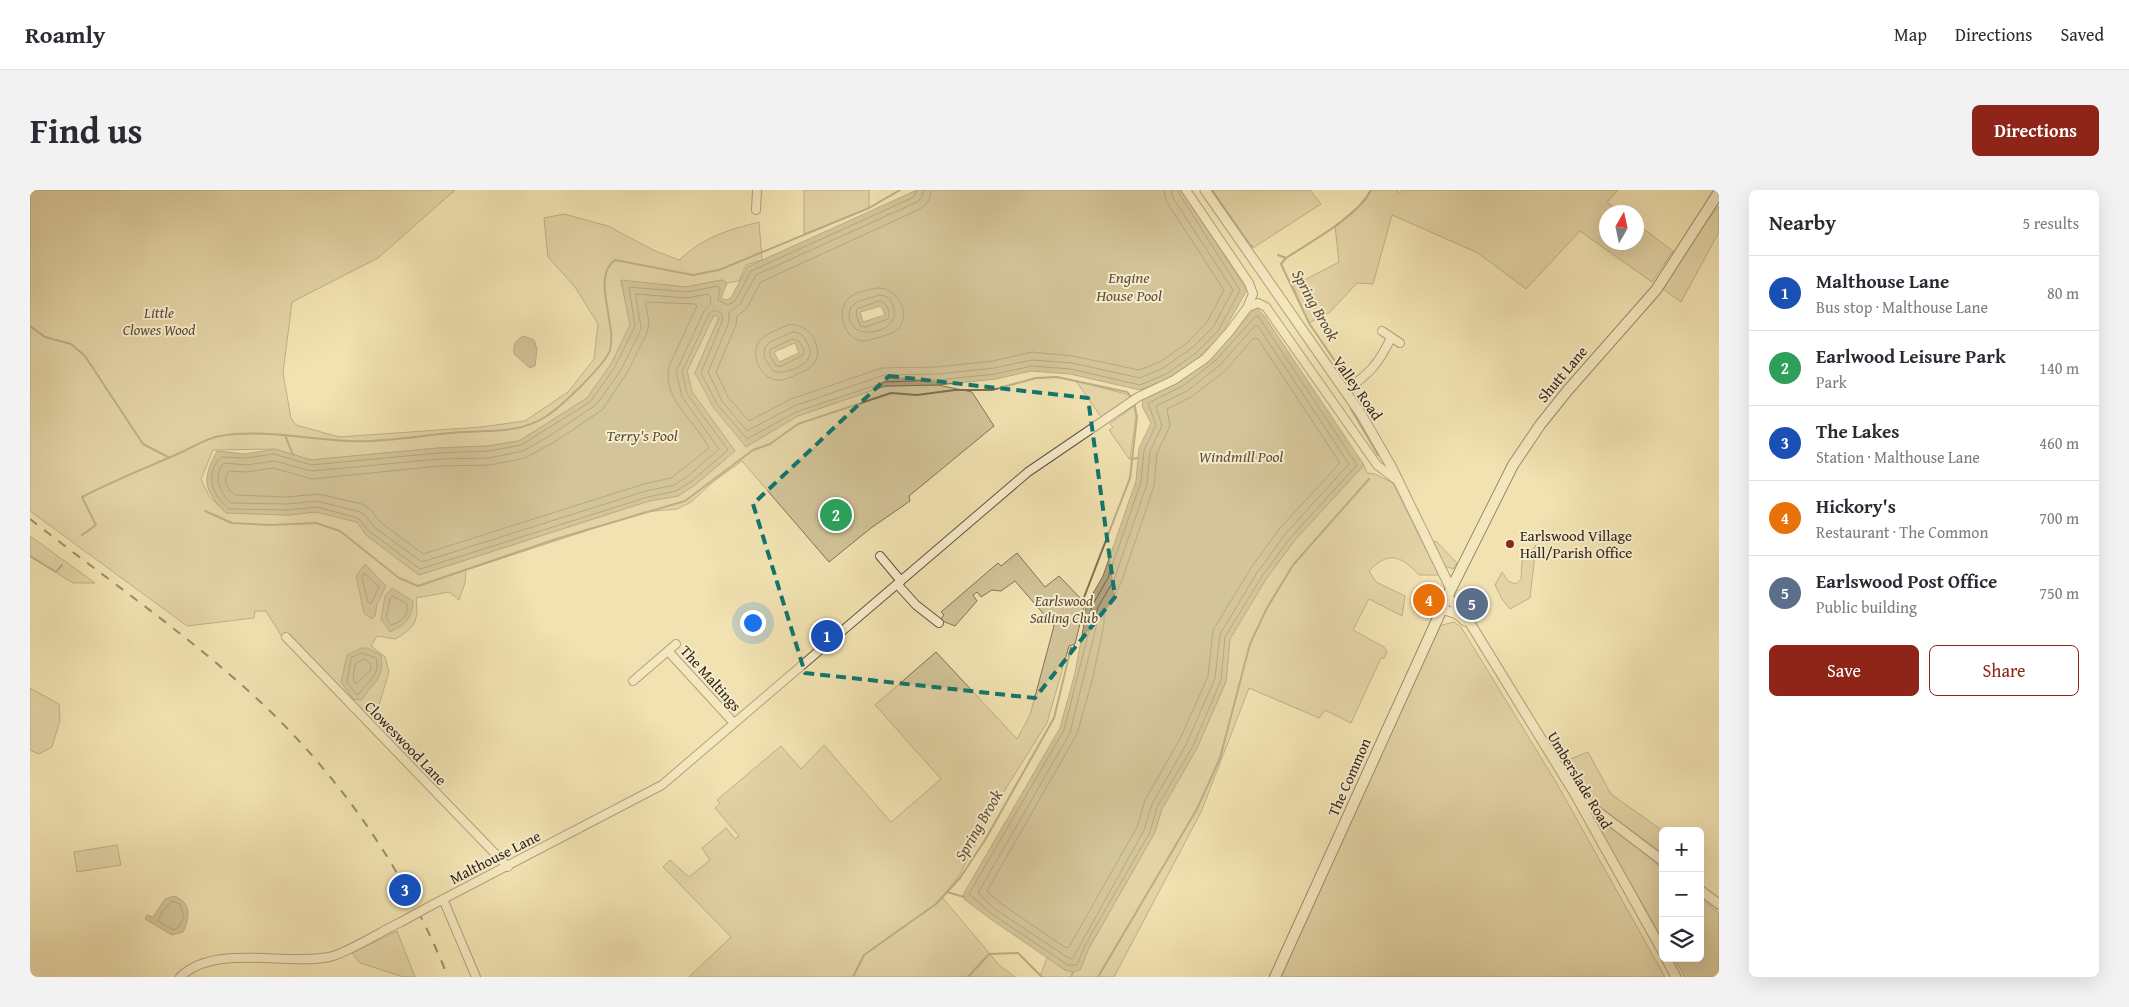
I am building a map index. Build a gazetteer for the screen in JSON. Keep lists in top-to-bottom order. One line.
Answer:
{"streets":{"main road":["Shutt Lane","The Common"],"street":["Valley Road","The Maltings","Cloweswood Lane","Umberslade Road","Malthouse Lane"]},"crossings":[["Shutt Lane","Valley Road"],["Shutt Lane","The Common"],["Shutt Lane","Umberslade Road"],["Valley Road","The Common"],["Valley Road","Umberslade Road"],["The Maltings","Malthouse Lane"],["Cloweswood Lane","Malthouse Lane"],["The Common","Umberslade Road"]],"water":["Engine House Pool","Spring Brook","Terry's Pool","Windmill Pool"],"parks":["Little Clowes Wood","Earlswood Sailing Club"],"places":["Earlswood Village Hall/Parish Office"],"north":"top","page":{"header":"Roamly","nav":["Map","Directions","Saved"],"title":"Find us","buttons":["Directions",["Save","Share"]],"heading":["Nearby","5 results"],"list":[{"mark":"1","name":"Malthouse Lane","note":"Bus stop · Malthouse Lane","value":"80 m"},{"mark":"2","name":"Earlwood Leisure Park","note":"Park","value":"140 m"},{"mark":"3","name":"The Lakes","note":"Station · Malthouse Lane","value":"460 m"},{"mark":"4","name":"Hickory's","note":"Restaurant · The Common","value":"700 m"},{"mark":"5","name":"Earlswood Post Office","note":"Public building","value":"750 m"}],"pins":["2","4","5","1","3"],"map_buttons":["+","−"]}}
